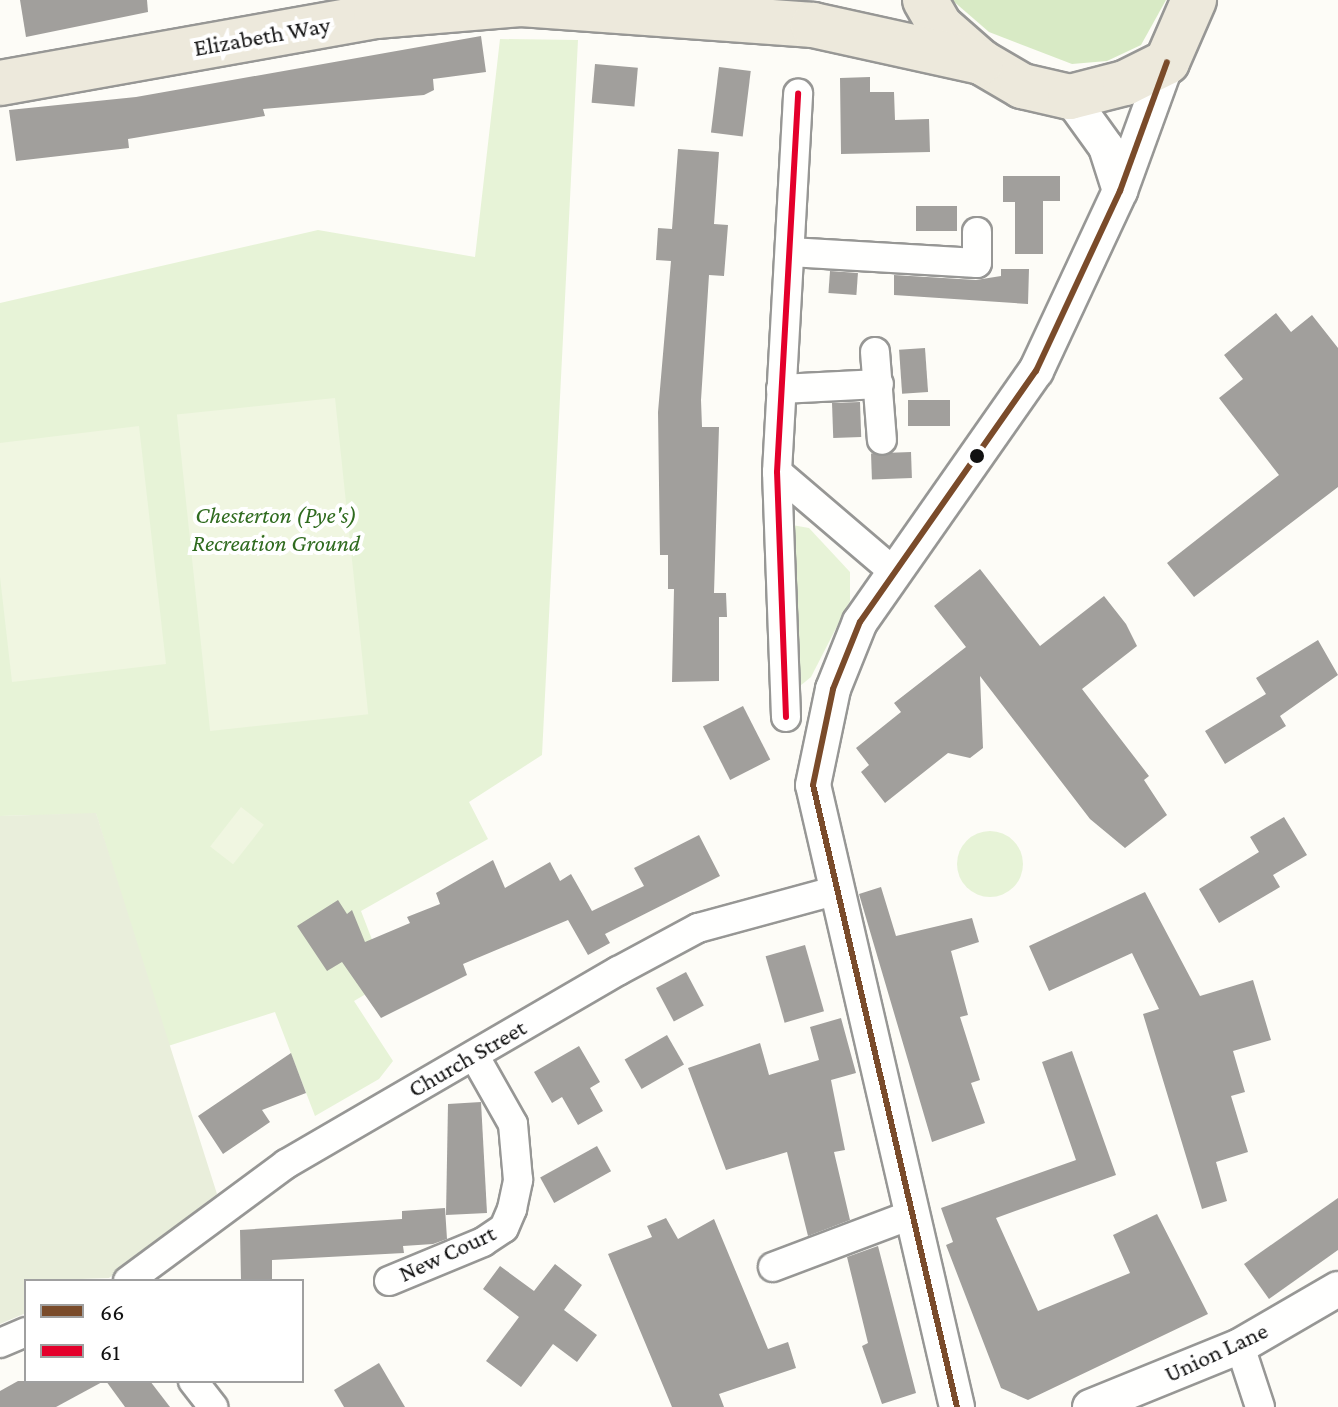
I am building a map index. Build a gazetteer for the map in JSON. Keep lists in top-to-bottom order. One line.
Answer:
{"streets":{"main road":["Elizabeth Way"],"street":["Church Street","New Court","Union Lane"]},"crossings":[["Church Street","New Court"]],"parks":["Chesterton (Pye's) Recreation Ground"],"lines":["transit line 66","transit line 61"],"legend":["66","61"]}
